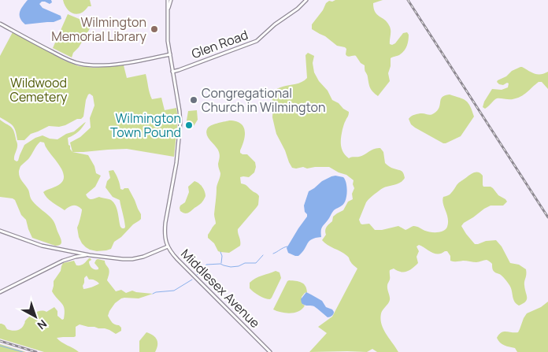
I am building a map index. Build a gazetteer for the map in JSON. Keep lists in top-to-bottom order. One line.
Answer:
{"streets":{"street":["Glen Road","Middlesex Avenue"]},"crossings":[["Glen Road","Middlesex Avenue"]],"parks":["Wildwood Cemetery"],"places":["Wilmington Memorial Library","Congregational Church in Wilmington","Wilmington Town Pound"],"north":"bottom right"}
